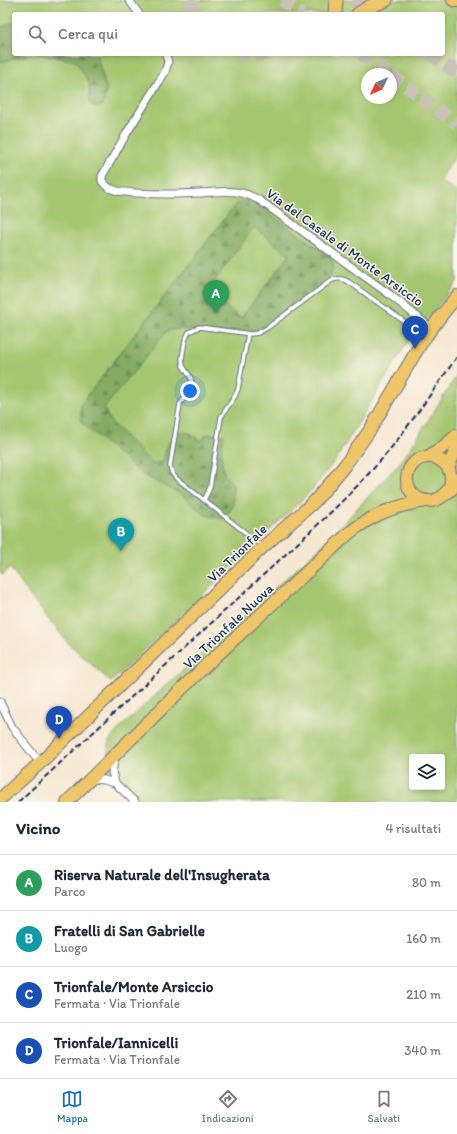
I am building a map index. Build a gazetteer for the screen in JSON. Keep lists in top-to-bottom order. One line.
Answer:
{"streets":{"main road":["Via Trionfale","Via Trionfale Nuova"],"street":["Via del Casale di Monte Arsiccio"]},"crossings":[["Via del Casale di Monte Arsiccio","Via Trionfale"]],"north":"bottom left","page":{"search":"Cerca qui","pins":["A","C","B","D"],"heading":["Vicino","4 risultati"],"list":[{"mark":"A","name":"Riserva Naturale dell'Insugherata","note":"Parco","value":"80 m"},{"mark":"B","name":"Fratelli di San Gabrielle","note":"Luogo","value":"160 m"},{"mark":"C","name":"Trionfale/Monte Arsiccio","note":"Fermata · Via Trionfale","value":"210 m"},{"mark":"D","name":"Trionfale/Iannicelli","note":"Fermata · Via Trionfale","value":"340 m"}],"nav":["Mappa","Indicazioni","Salvati"]}}
